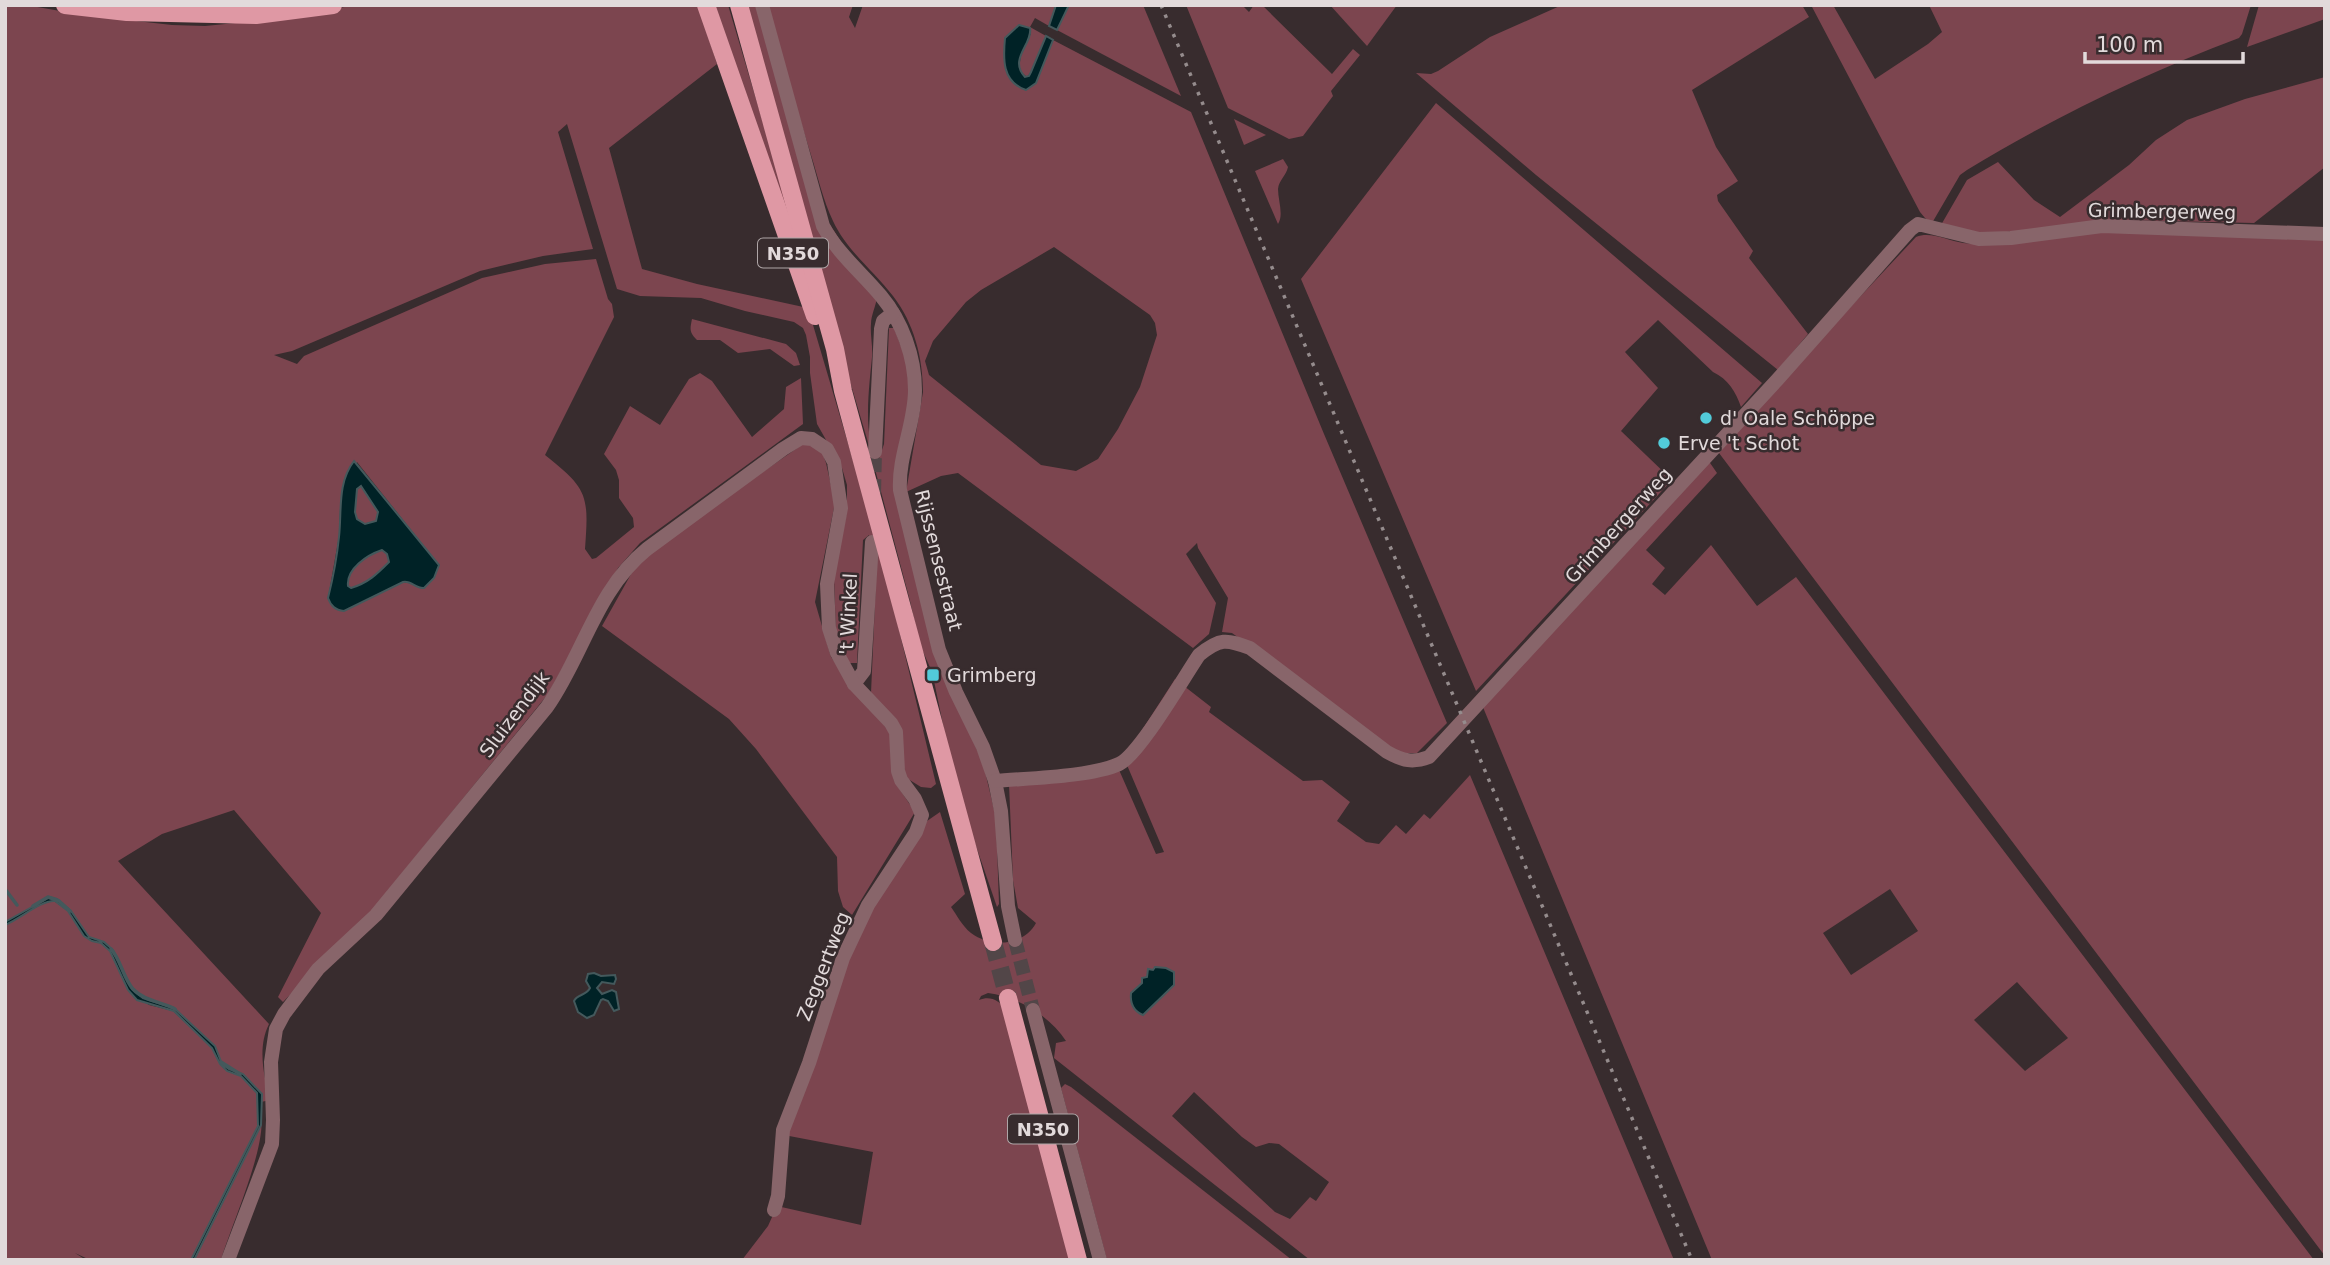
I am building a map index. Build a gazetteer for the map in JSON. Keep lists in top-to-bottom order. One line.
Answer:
{"streets":{"main road":["N350"],"street":["Grimbergerweg","Rijssensestraat","'t Winkel","Sluizendijk","Zeggertweg"]},"crossings":[["Grimbergerweg","Rijssensestraat"],["'t Winkel","Sluizendijk"],["'t Winkel","Zeggertweg"],["Sluizendijk","Zeggertweg"]],"places":{"other":["d' Oale Schöppe","Erve 't Schot"],"transit":["Grimberg"]},"scale_bar":"100 m"}
